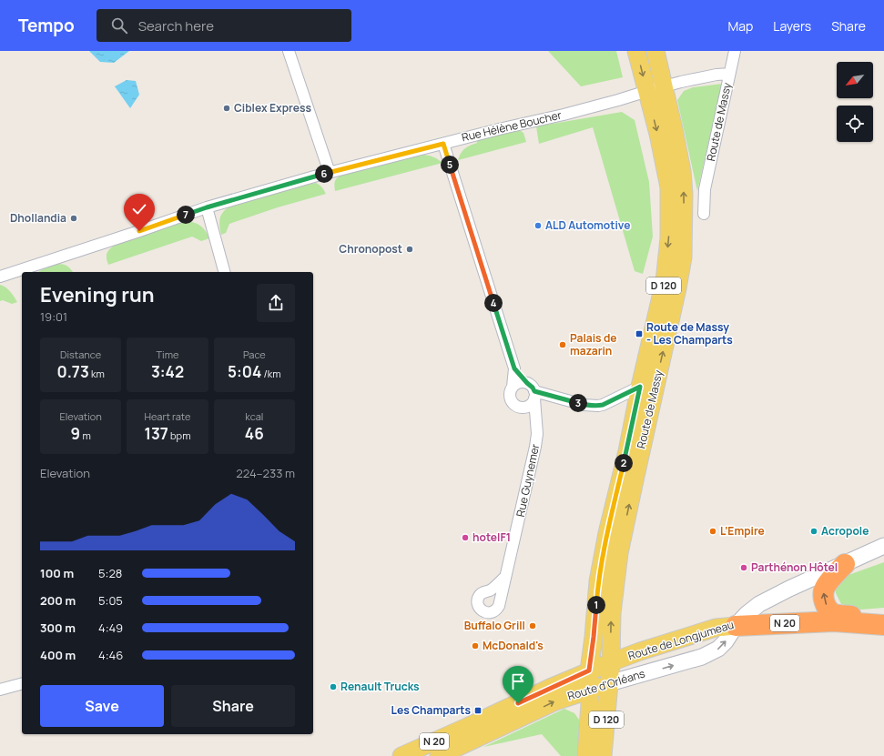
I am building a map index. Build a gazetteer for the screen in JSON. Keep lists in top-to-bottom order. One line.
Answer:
{"streets":{"highway":["N 20"],"main road":["Route de Massy","D 120","Route de Longjumeau","Route d'Orléans"],"street":["Rue Hélène Boucher","Rue Guynemer"]},"crossings":[["Route de Massy","Rue Hélène Boucher"],["Route de Massy","Route de Longjumeau"],["Route de Massy","Route d'Orléans"],["N 20","Route de Longjumeau"],["N 20","Route d'Orléans"],["Route de Longjumeau","Route d'Orléans"]],"places":{"other":["Ciblex Express","Dhollandia","ALD Automotive","Chronopost","Palais de mazarin","L’Empire","Acropole","hotelF1","Parthénon Hôtel","Buffalo Grill","McDonald's","Renault Trucks"],"transit":["Route de Massy - Les Champarts","Les Champarts"]},"north":"bottom left","page":{"header":"Tempo","search":"Search here","nav":["Map","Layers","Share"],"pins":["5","6","7","4","3","2","1"],"heading":["Evening run","19:01"],"stats":[["Distance","0.73 km"],["Time","3:42"],["Pace","5:04 /km"],["Elevation","9 m"],["Heart rate","137 bpm"],["kcal","46"]],"chart":["Elevation","224–233 m"],"list":[{"name":"100 m","note":"5:28"},{"name":"200 m","note":"5:05"},{"name":"300 m","note":"4:49"},{"name":"400 m","note":"4:46"}],"buttons":["Save","Share"]}}
